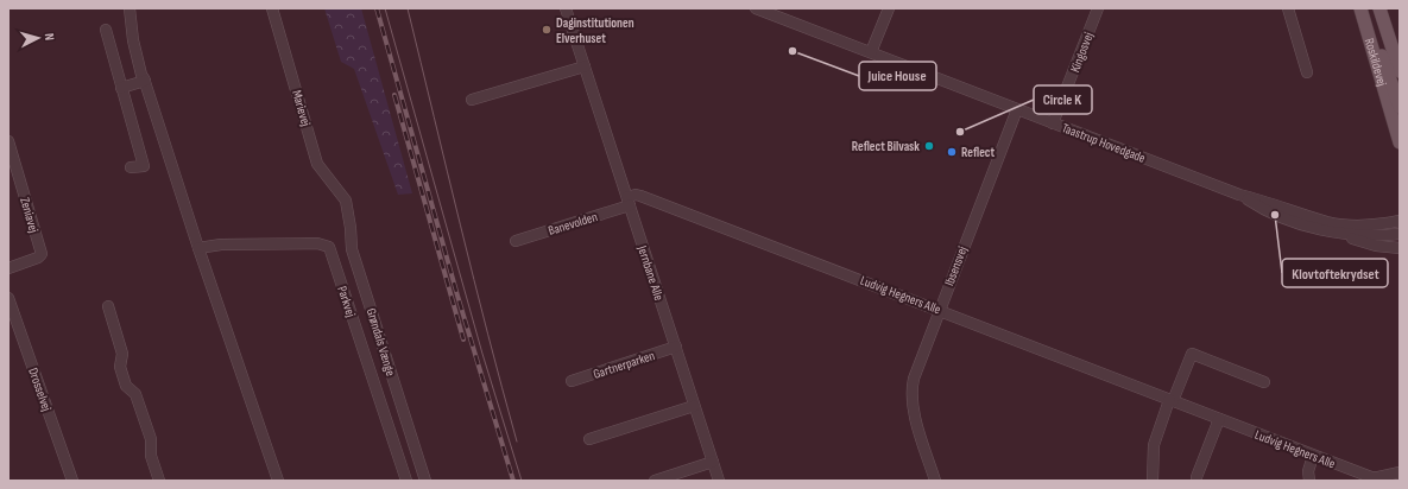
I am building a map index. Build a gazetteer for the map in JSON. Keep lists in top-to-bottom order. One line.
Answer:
{"streets":{"main road":["Roskildevej"],"street":["Kingosvej","Marievej","Taastrup Hovedgade","Zeniavej","Banevolden","Ibsensvej","Jernbane Alle","Ludvig Hegners Alle","Parkvej","Grøndals Vænge","Gartnerparken","Drosselvej"]},"crossings":[["Kingosvej","Taastrup Hovedgade"],["Marievej","Grøndals Vænge"],["Taastrup Hovedgade","Ibsensvej"],["Banevolden","Jernbane Alle"],["Banevolden","Ludvig Hegners Alle"],["Ibsensvej","Ludvig Hegners Alle"],["Jernbane Alle","Ludvig Hegners Alle"],["Jernbane Alle","Gartnerparken"]],"places":["Daginstitutionen Elverhuset","Juice House","Circle K","Reflect Bilvask","Reflect","Klovtoftekrydset"],"north":"right"}
